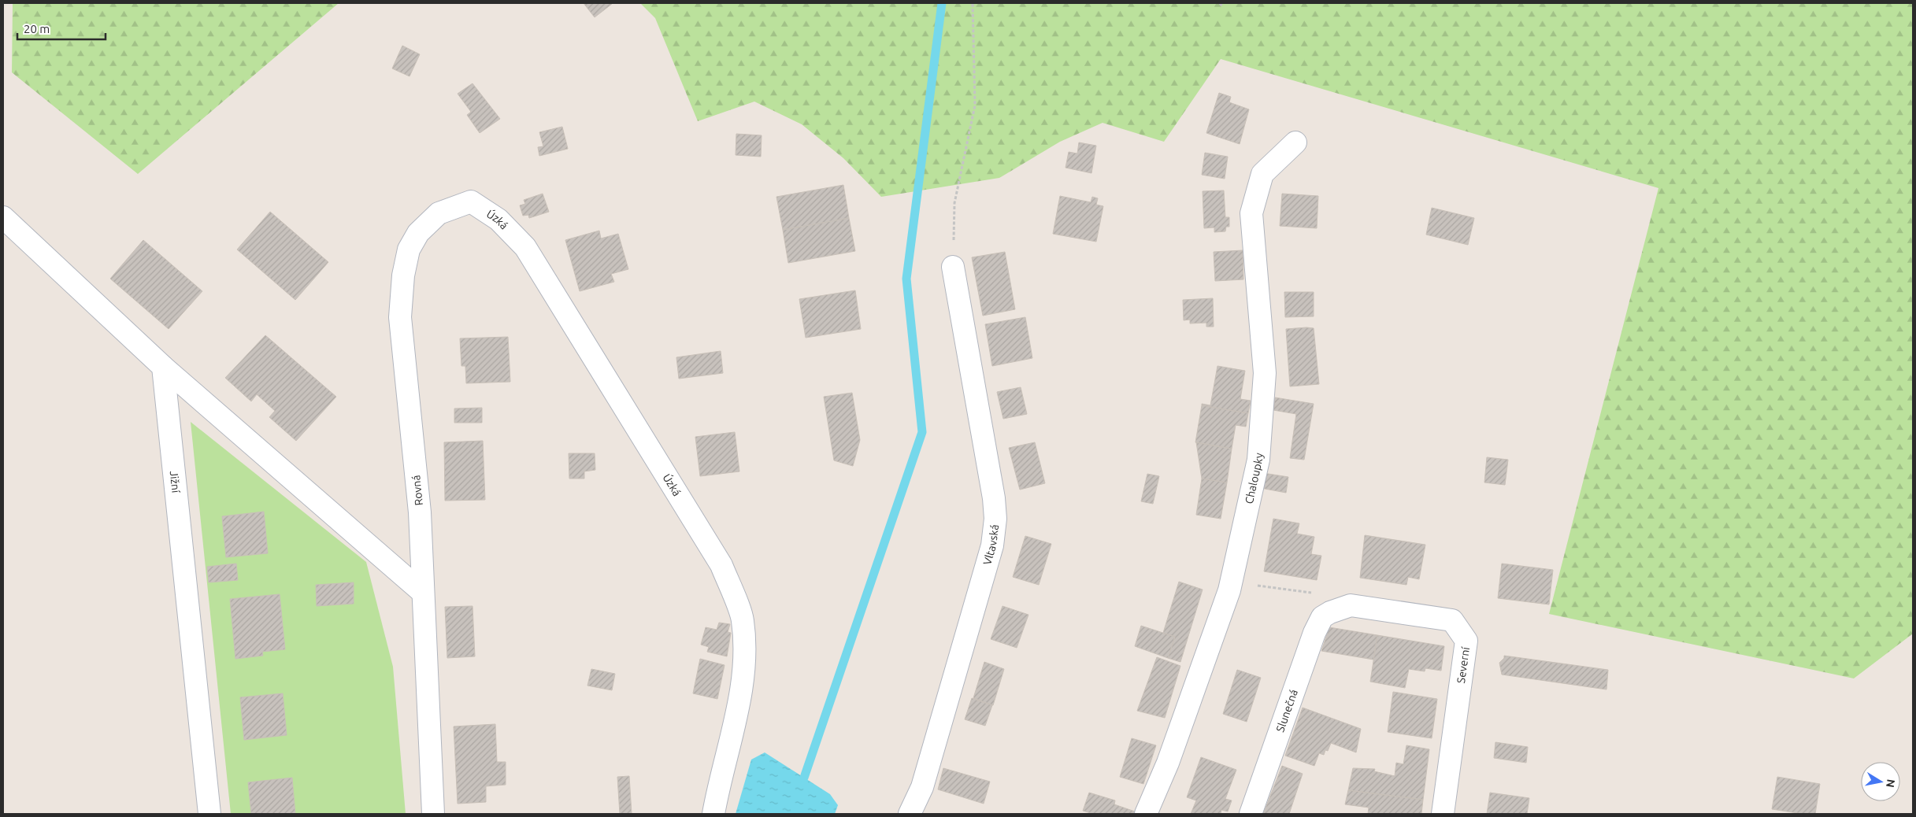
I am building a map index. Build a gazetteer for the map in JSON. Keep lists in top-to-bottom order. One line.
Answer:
{"streets":{"street":["Úzká","Chaloupky","Jižní","Rovná","Vltavská","Severní","Slunečná"]},"crossings":[["Úzká","Rovná"],["Severní","Slunečná"]],"scale_bar":"20 m","north":"right"}
